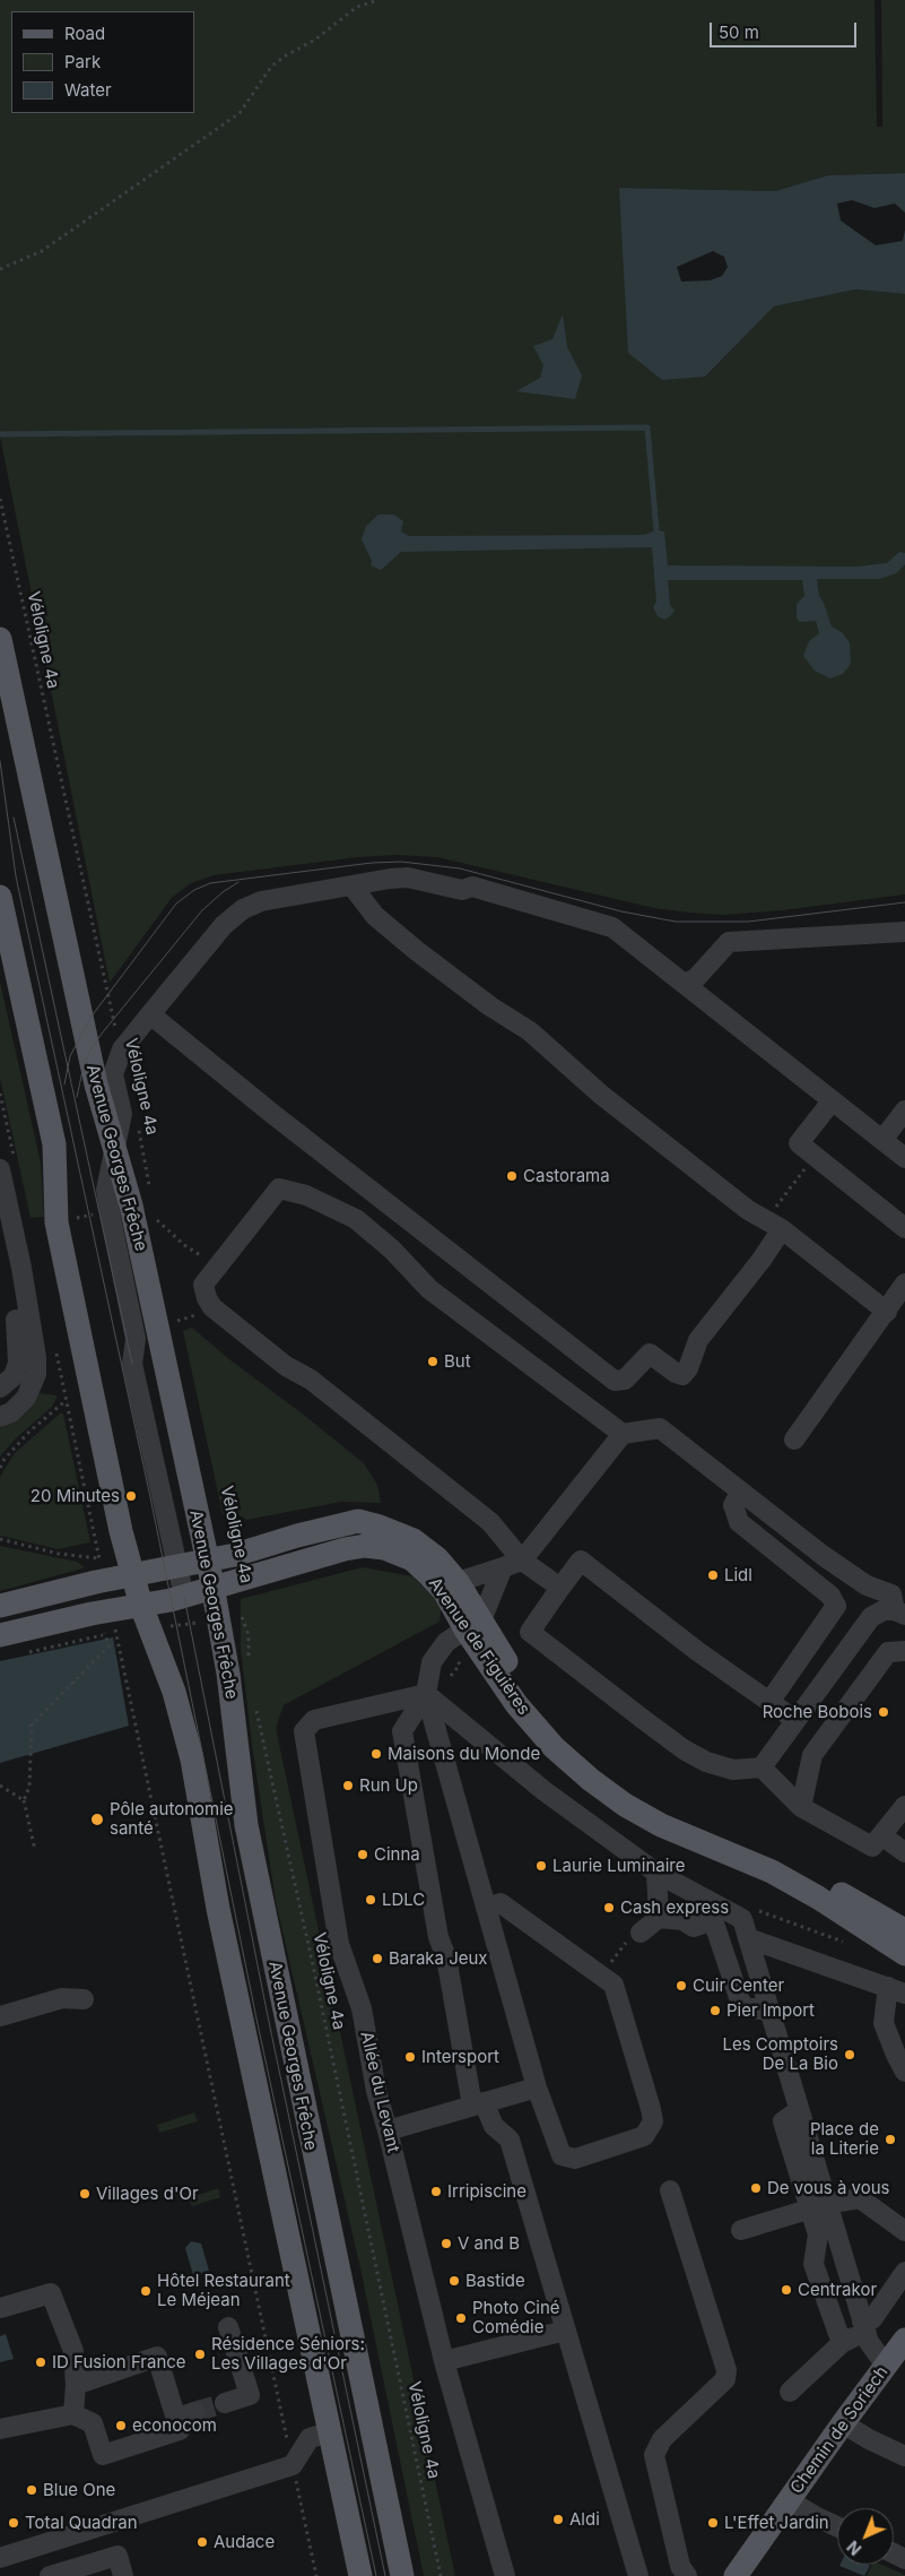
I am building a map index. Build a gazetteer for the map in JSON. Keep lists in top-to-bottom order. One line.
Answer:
{"streets":{"main road":["Avenue Georges Frêche","Avenue de Figuières","Chemin de Soriech"],"street":["Allée du Levant"],"path":["Véloligne 4a"]},"crossings":[["Avenue Georges Frêche","Avenue de Figuières"]],"places":["Castorama","But","20 Minutes","Lidl","Roche Bobois","Maisons du Monde","Run Up","Pôle autonomie santé","Cinna","Laurie Luminaire","LDLC","Cash express","Baraka Jeux","Cuir Center","Pier Import","Les Comptoirs De La Bio","Intersport","Place de la Literie","De vous à vous","Irripiscine","Villages d'Or","V and B","Bastide","Centrakor","Hôtel Restaurant Le Méjean","Photo Ciné Comédie","Résidence Séniors: Les Villages d'Or","ID Fusion France","econocom","Blue One","Aldi","Total Quadran","L'Effet Jardin","Audace"],"legend":["Road","Park","Water"],"scale_bar":"50 m","north":"bottom left"}
